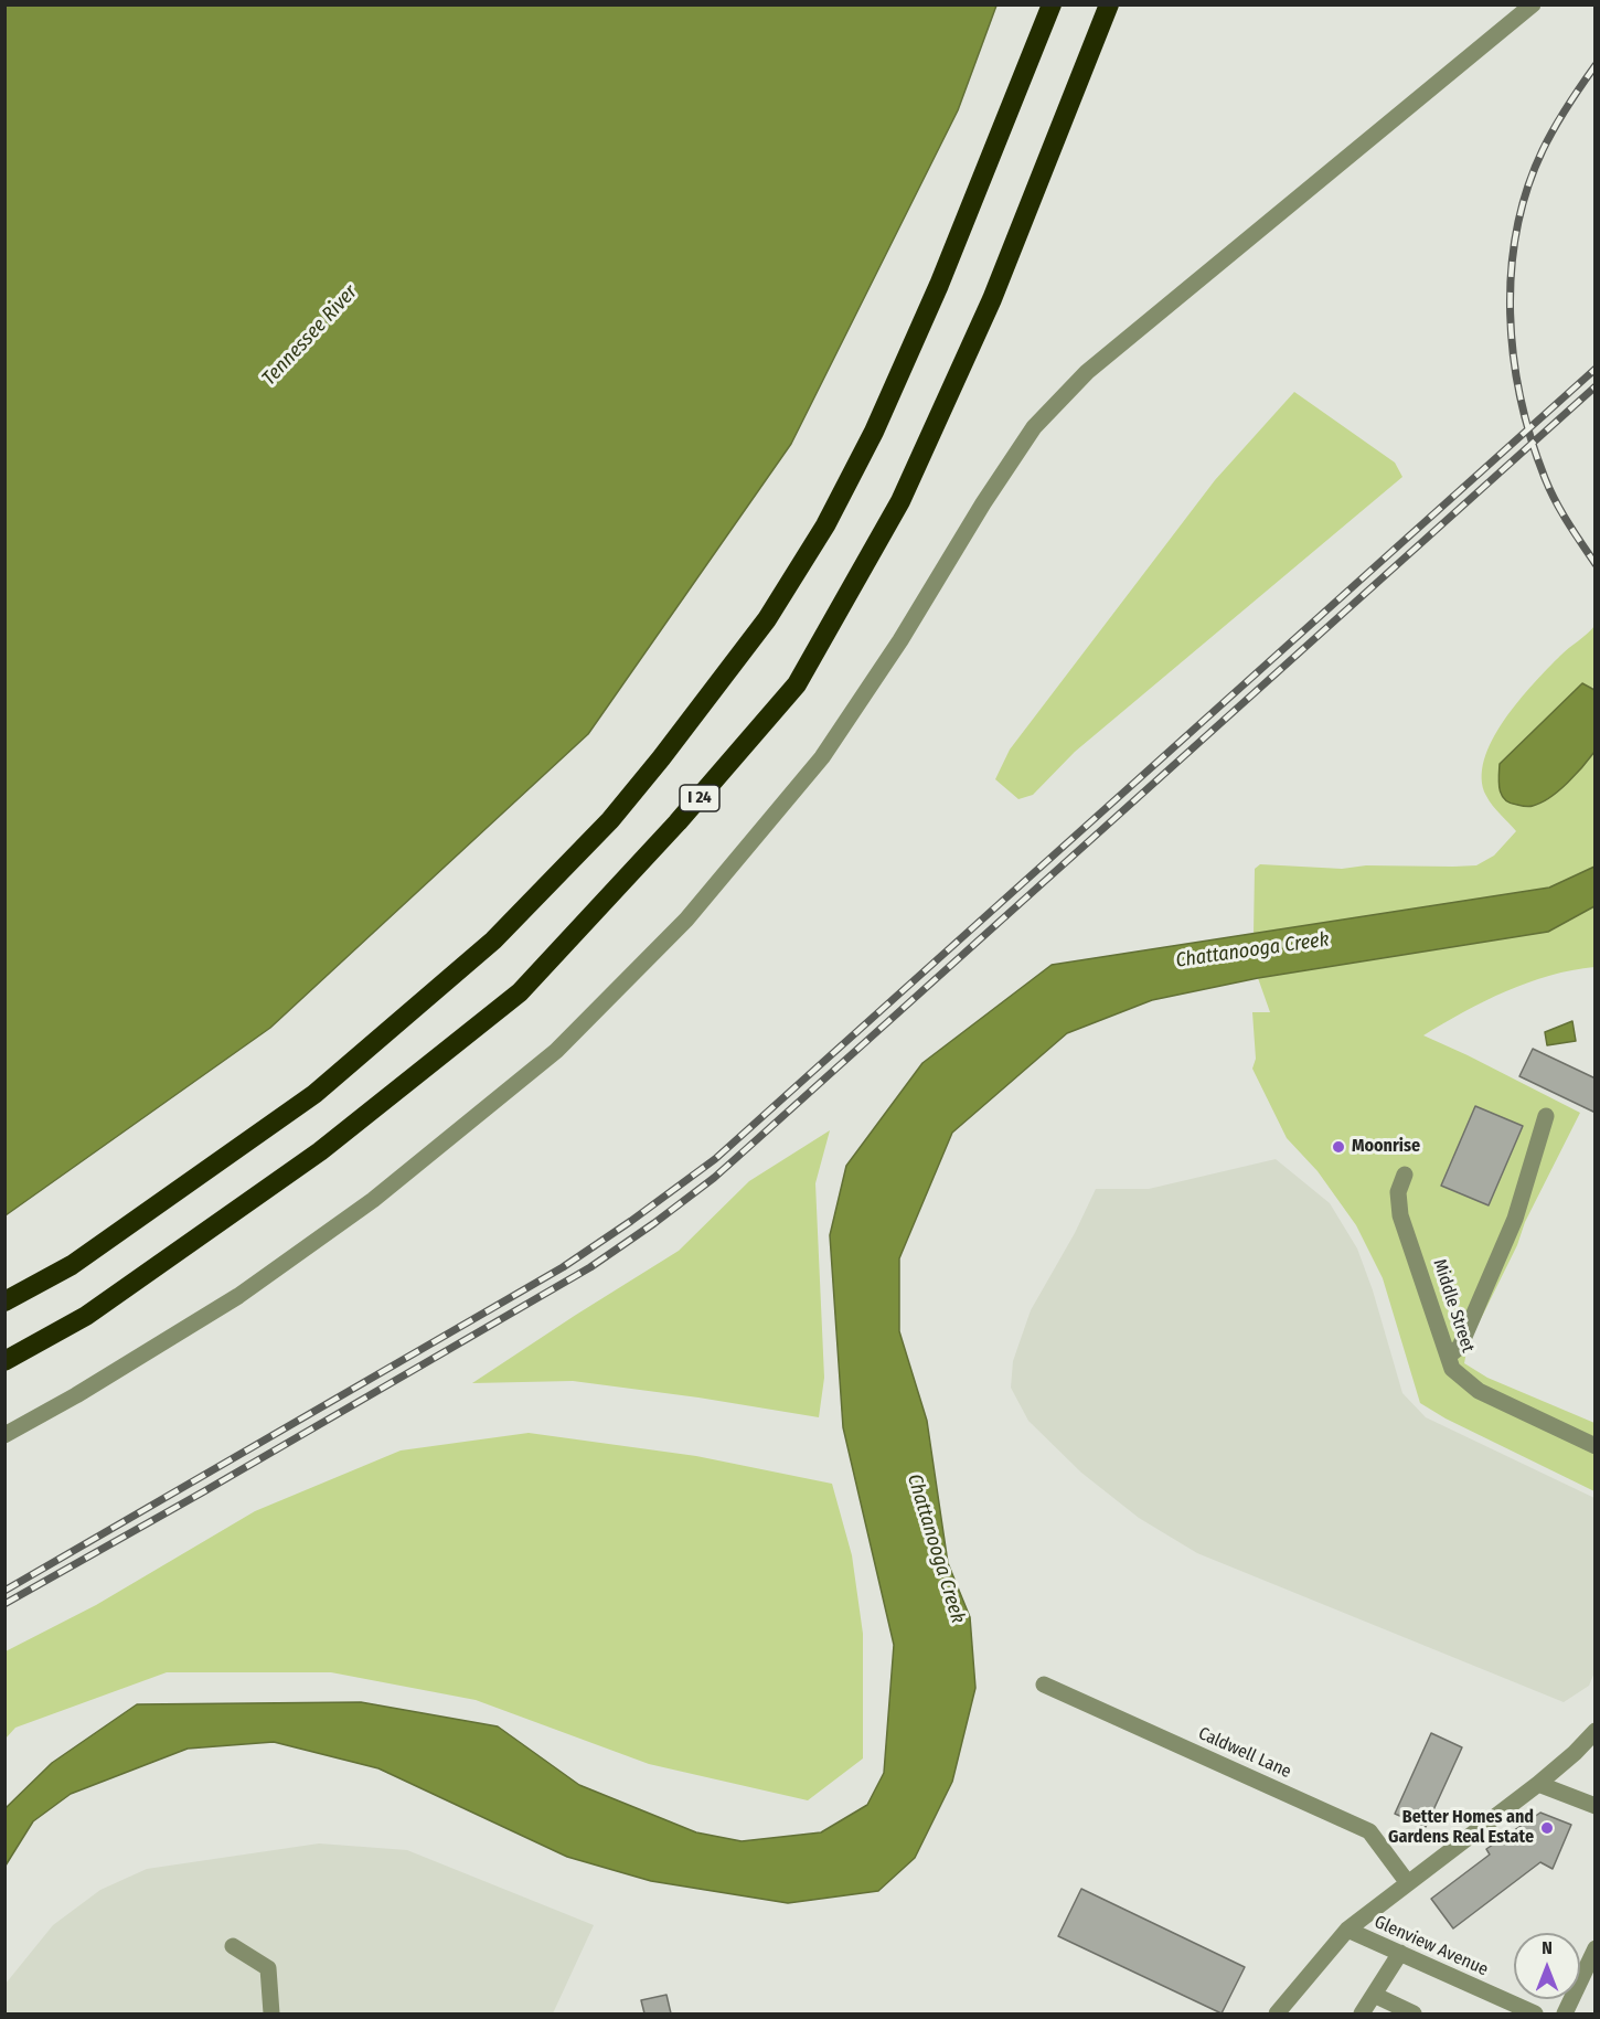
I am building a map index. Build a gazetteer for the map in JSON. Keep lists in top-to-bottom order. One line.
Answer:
{"streets":{"highway":["I 24"],"street":["Middle Street","Caldwell Lane","Glenview Avenue"]},"water":["Tennessee River","Chattanooga Creek"],"places":["Moonrise","Better Homes and Gardens Real Estate"],"north":"top"}
